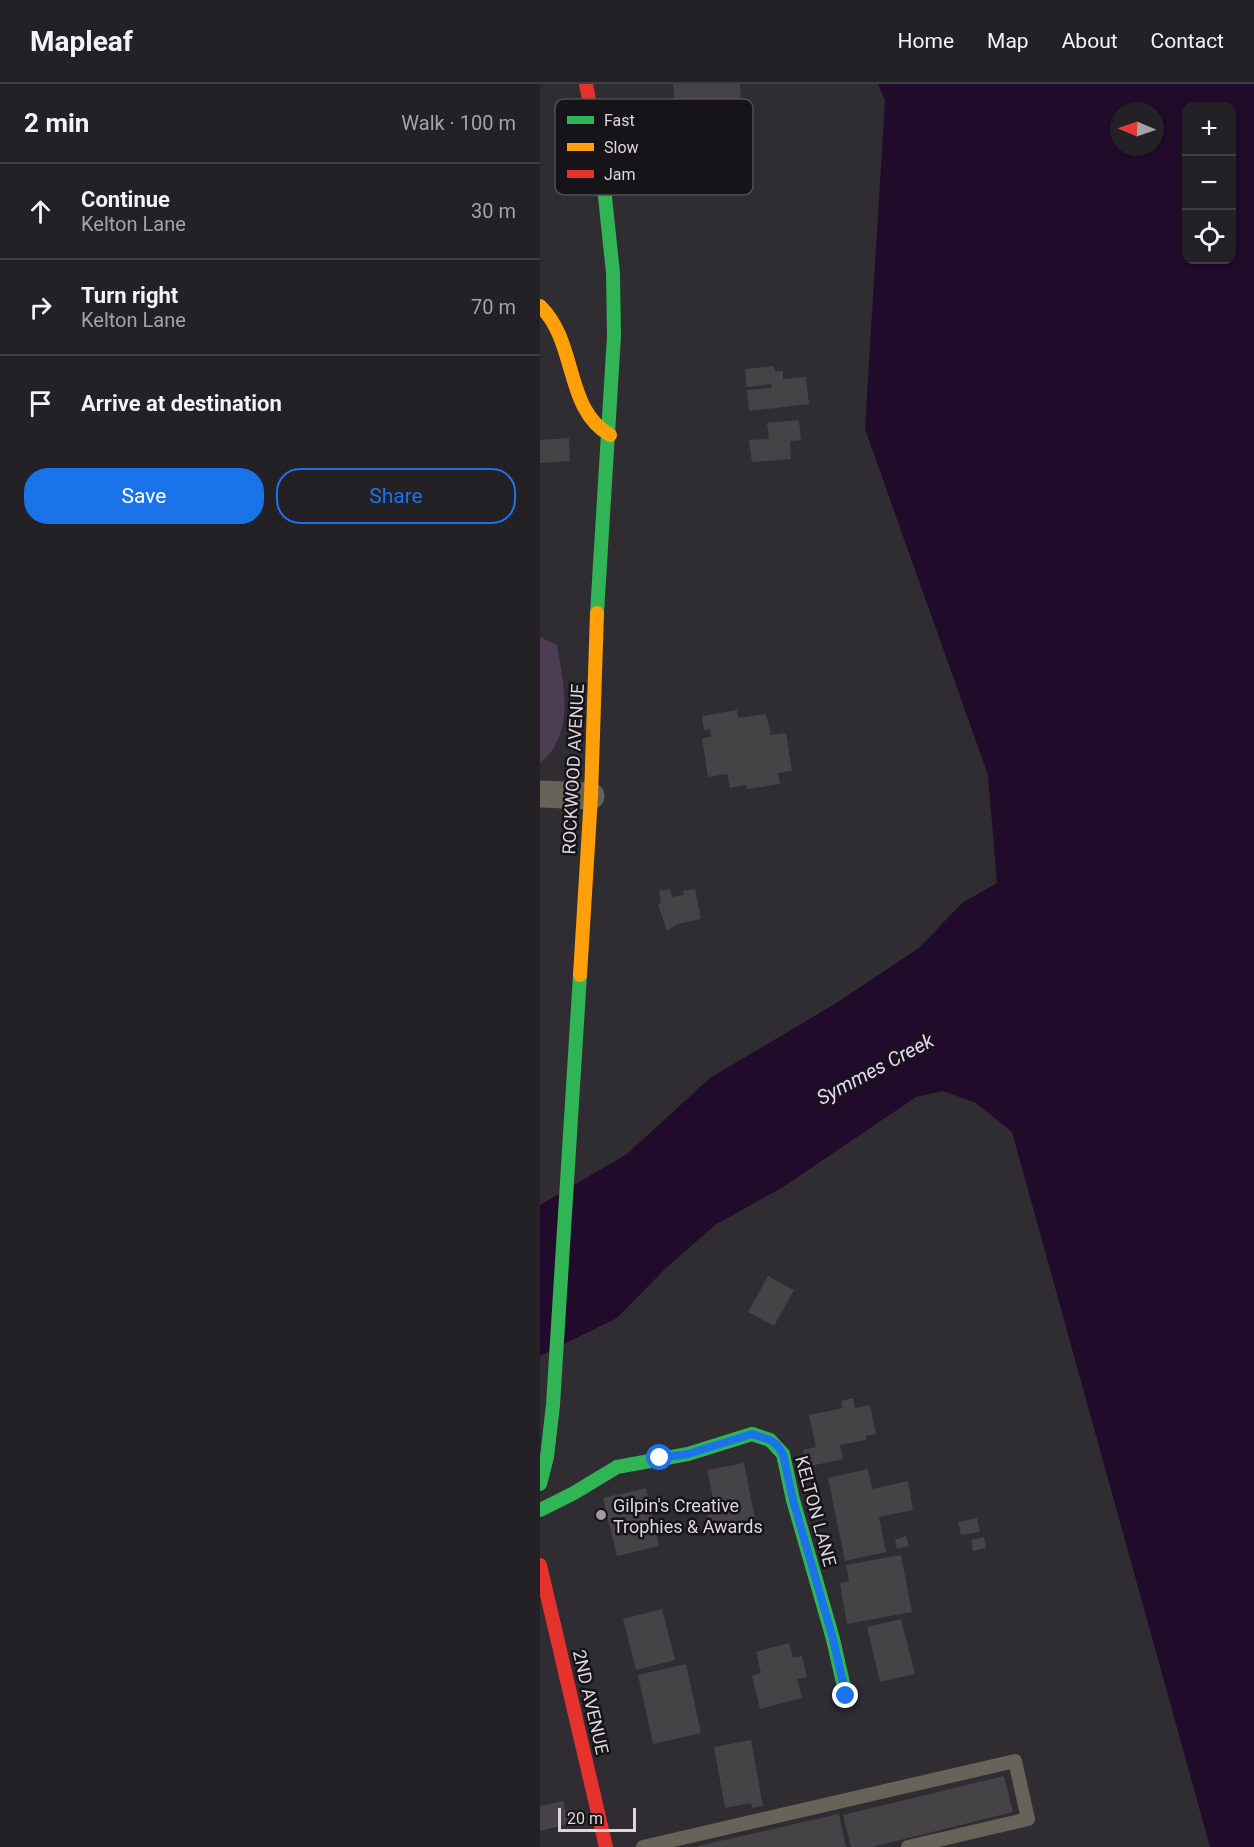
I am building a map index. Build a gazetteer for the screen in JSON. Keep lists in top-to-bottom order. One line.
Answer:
{"streets":{"main road":["ROCKWOOD AVENUE","KELTON LANE","2ND AVENUE"]},"water":["Symmes Creek"],"places":["Gilpin's Creative Trophies & Awards"],"legend":["Fast","Slow","Jam"],"scale_bar":"20 m","north":"left","page":{"header":"Mapleaf","nav":["Home","Map","About","Contact"],"heading":["2 min","Walk · 100 m"],"map_buttons":["+","−"],"list":[["Continue","Kelton Lane","30 m"],["Turn right","Kelton Lane","70 m"],"Arrive at destination"],"buttons":["Save","Share"],"scale":"20 m"}}
